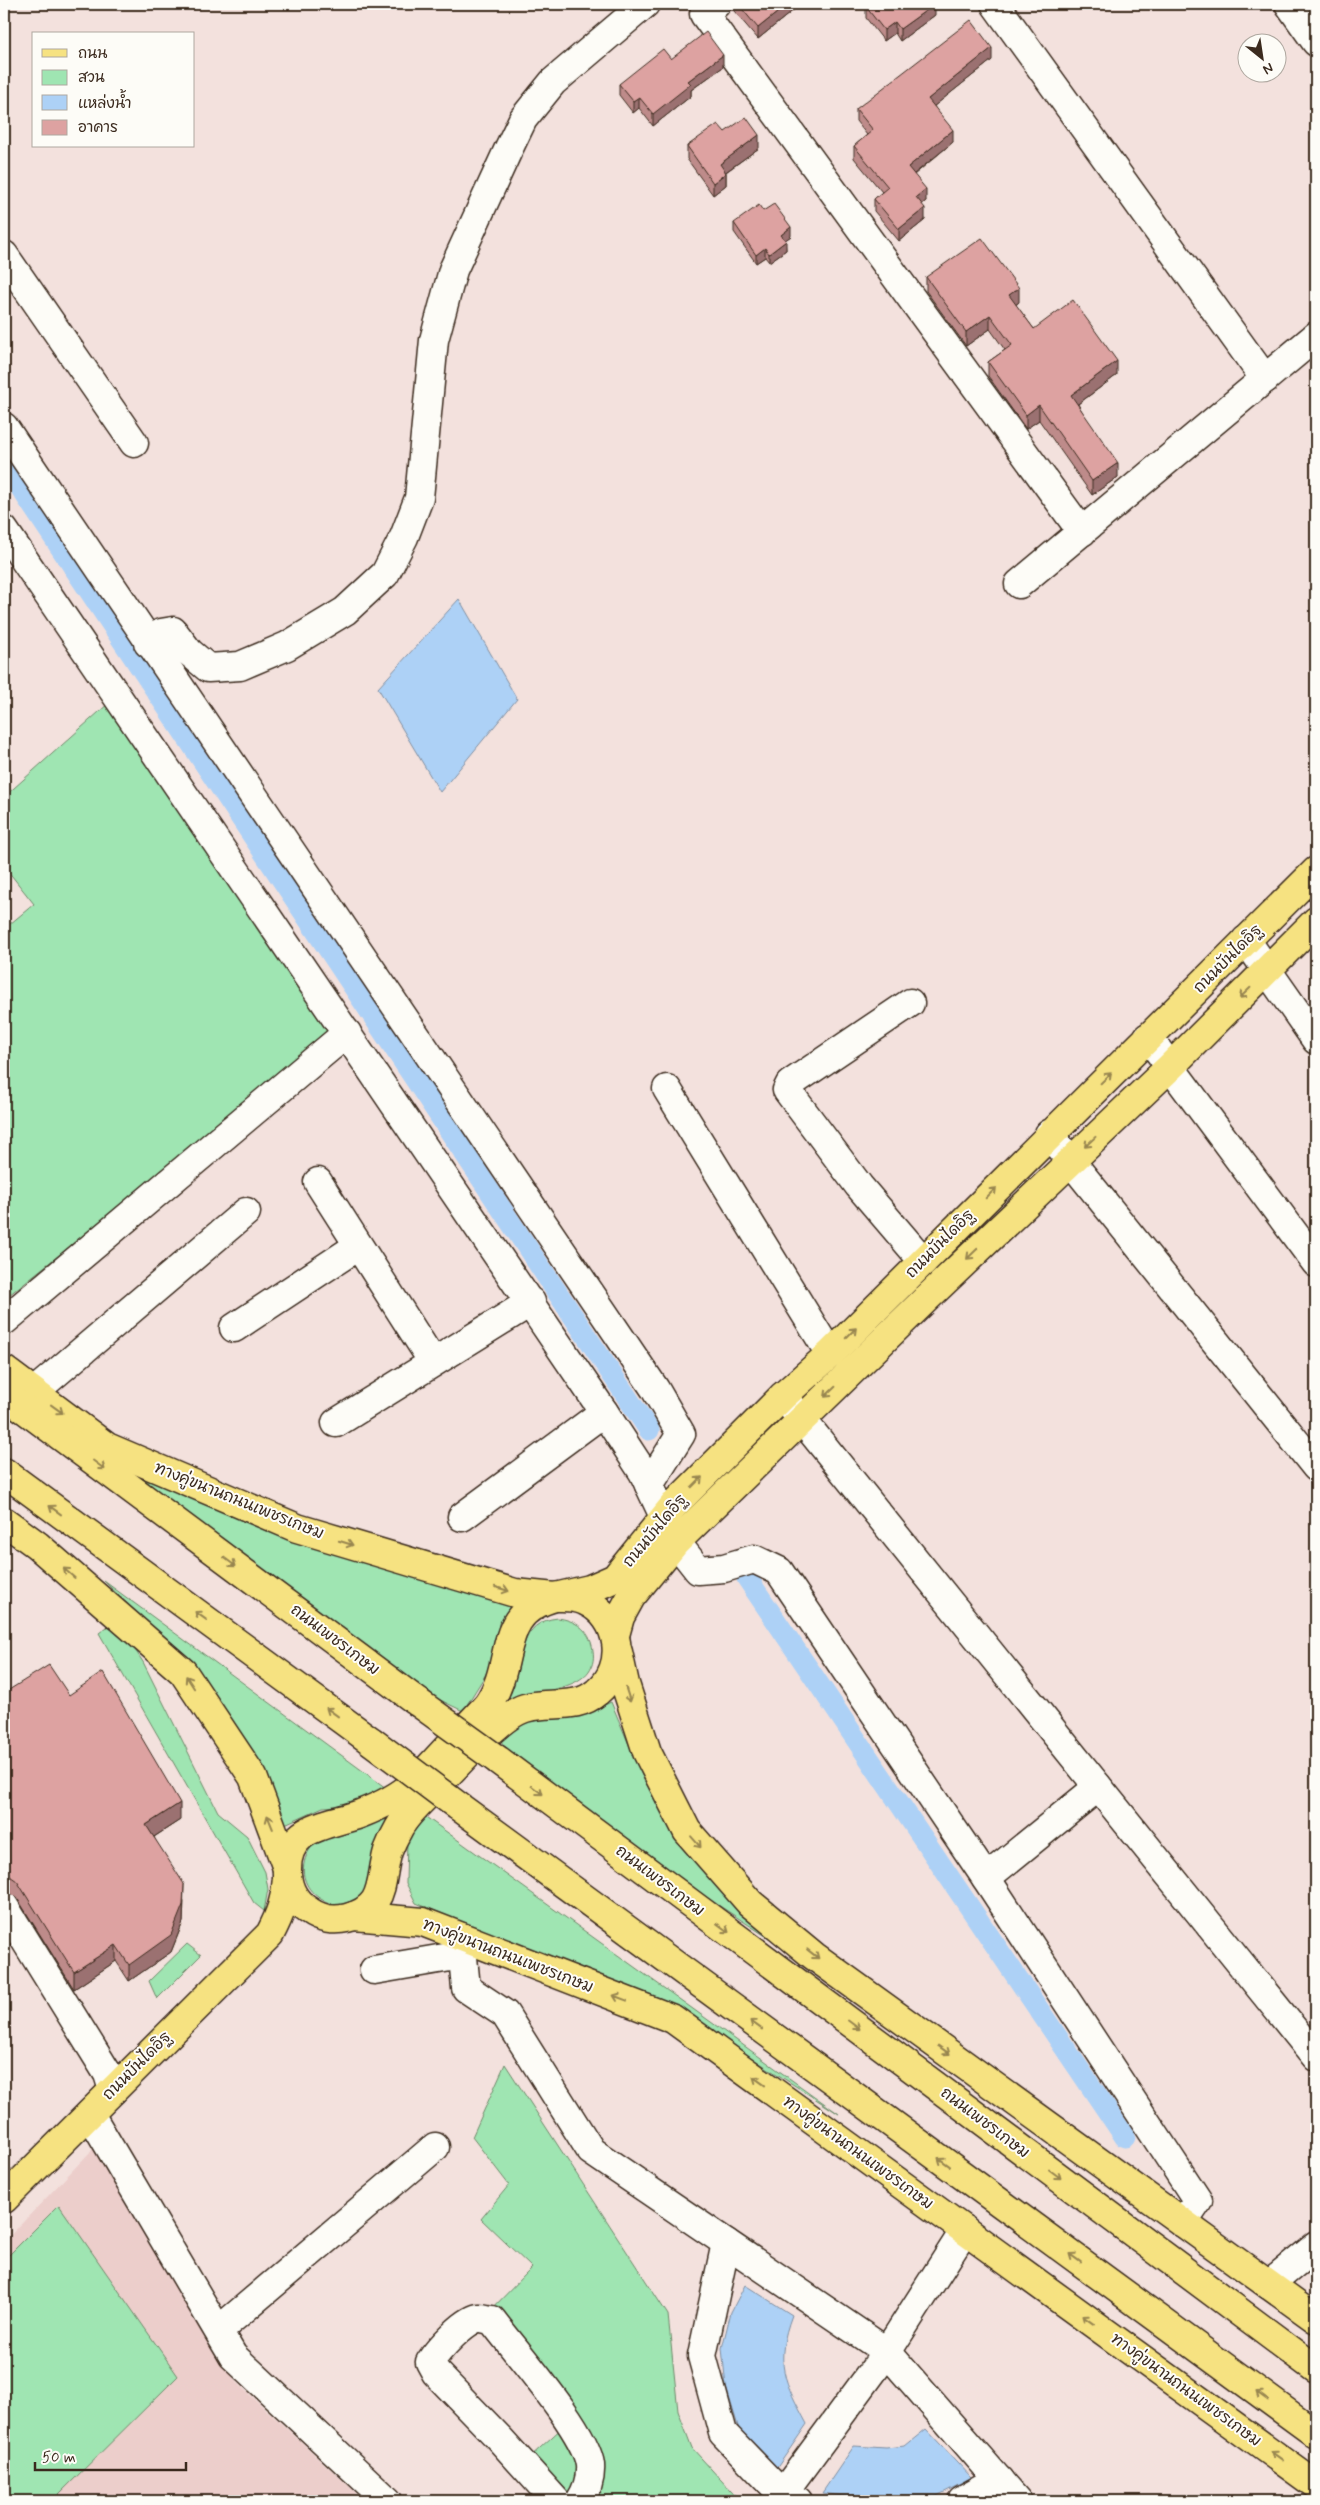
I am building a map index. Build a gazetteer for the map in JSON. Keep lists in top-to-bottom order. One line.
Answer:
{"streets":{"main road":["ถนนบันไดอิฐ","ทางคู่ขนานถนนเพชรเกษม","ถนนเพชรเกษม"]},"crossings":[["ถนนบันไดอิฐ","ทางคู่ขนานถนนเพชรเกษม"]],"legend":["ถนน","สวน","แหล่งน้ำ","อาคาร"],"scale_bar":"50 m","north":"bottom right"}
